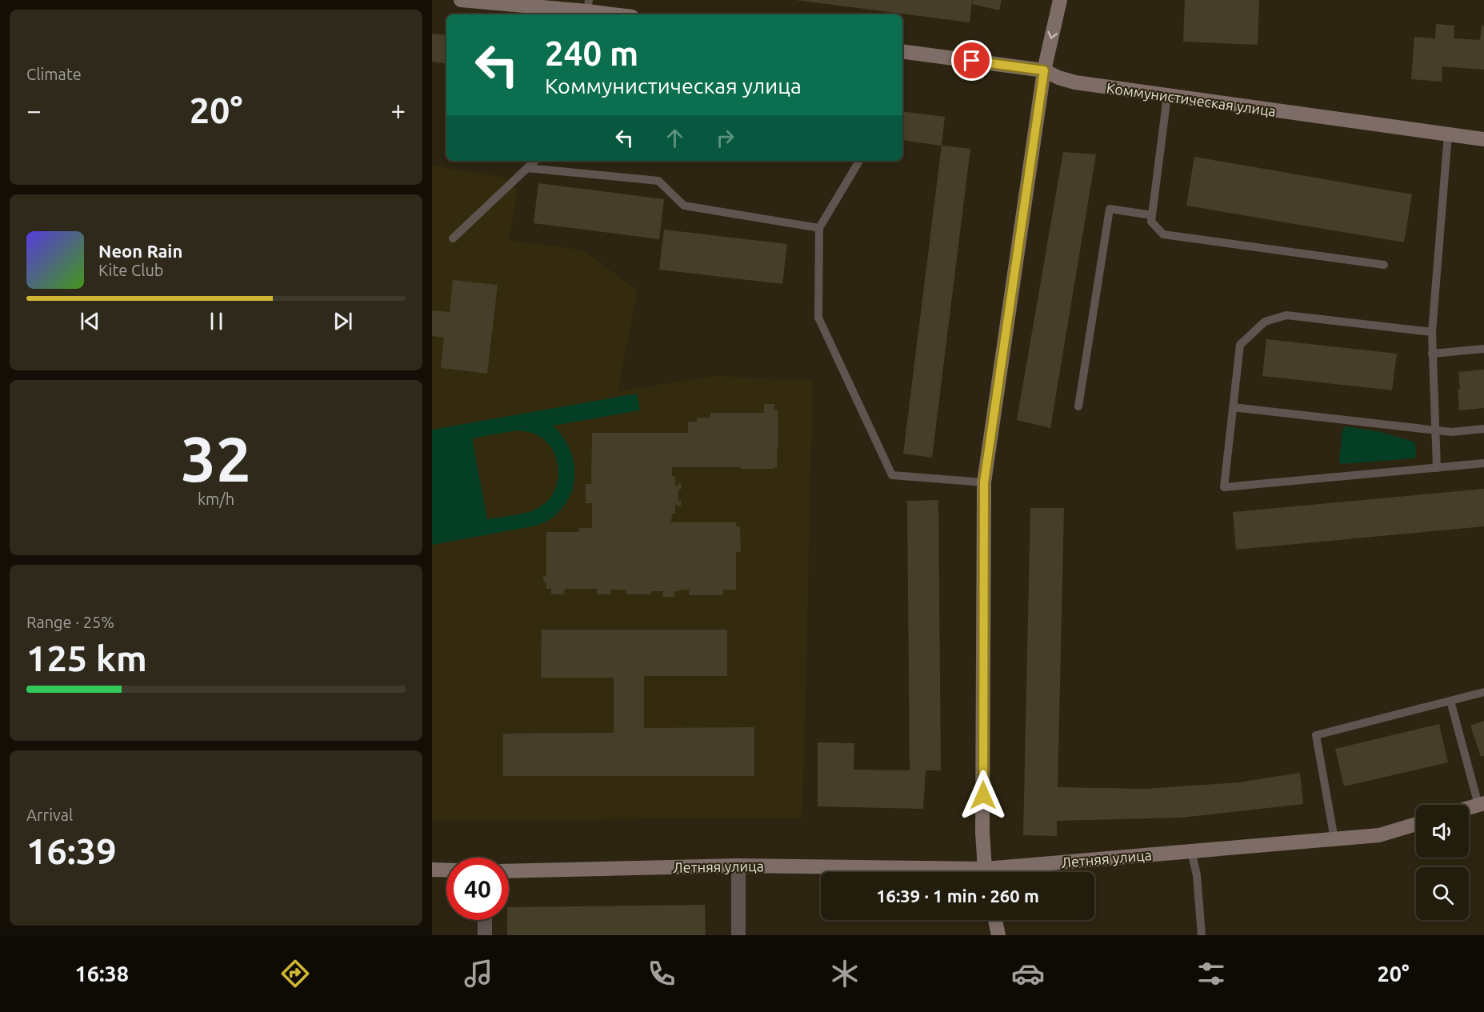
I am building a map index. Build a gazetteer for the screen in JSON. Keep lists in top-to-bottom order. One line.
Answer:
{"streets":{"street":["Коммунистическая улица","Летняя улица"]},"page":{"tile":["Climate",["32","km/h"],["Range · 25%","125 km"],["Arrival","16:39"]],"turn":["240 m","Коммунистическая улица"],"heat":["−","20°","+"],"song":["Neon Rain","Kite Club"],"limit":"40","trip":"16:39 · 1 min · 260 m","tabs":["16:38","20°"]}}
